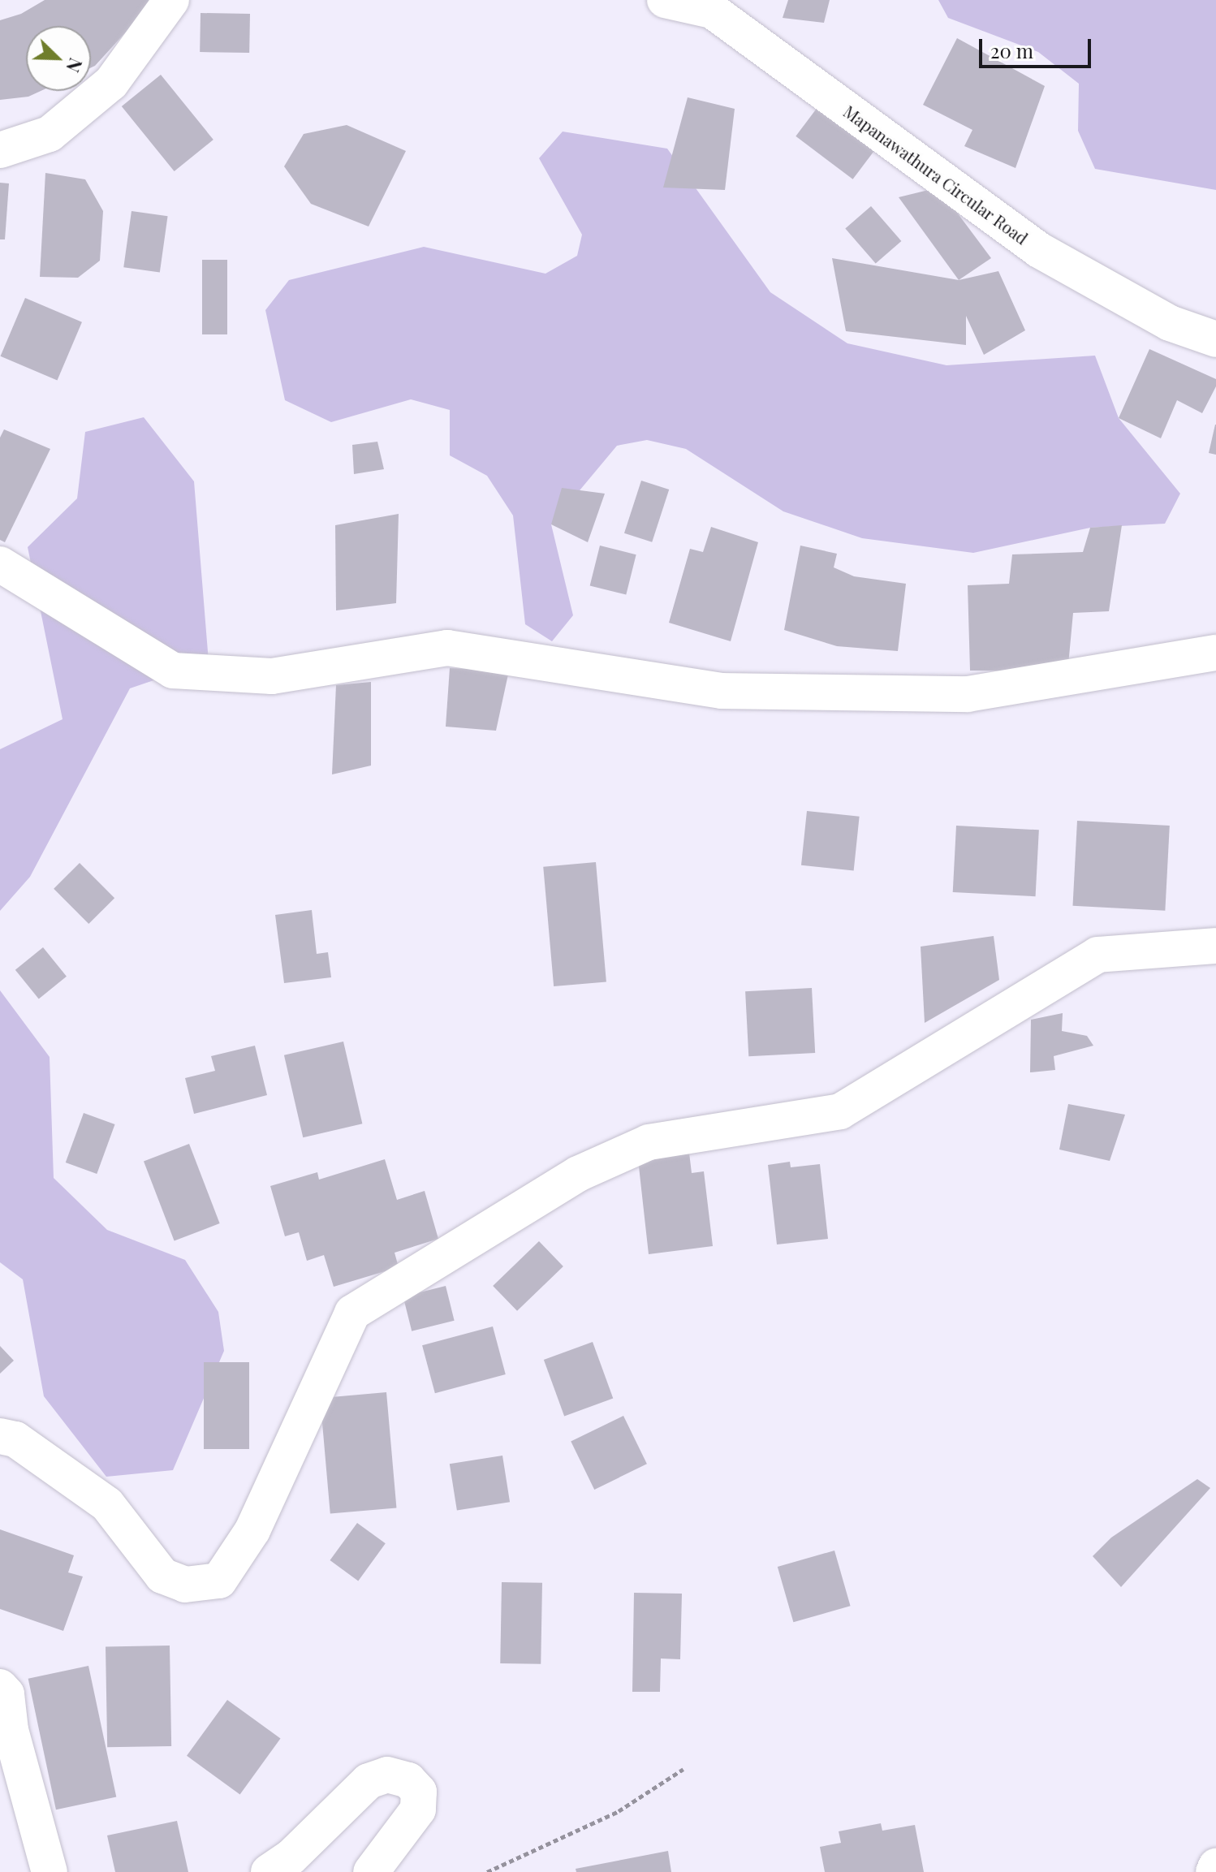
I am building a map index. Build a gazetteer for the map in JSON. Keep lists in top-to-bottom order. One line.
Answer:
{"streets":{"street":["Mapanawathura Circular Road"]},"scale_bar":"20 m","north":"bottom right"}
